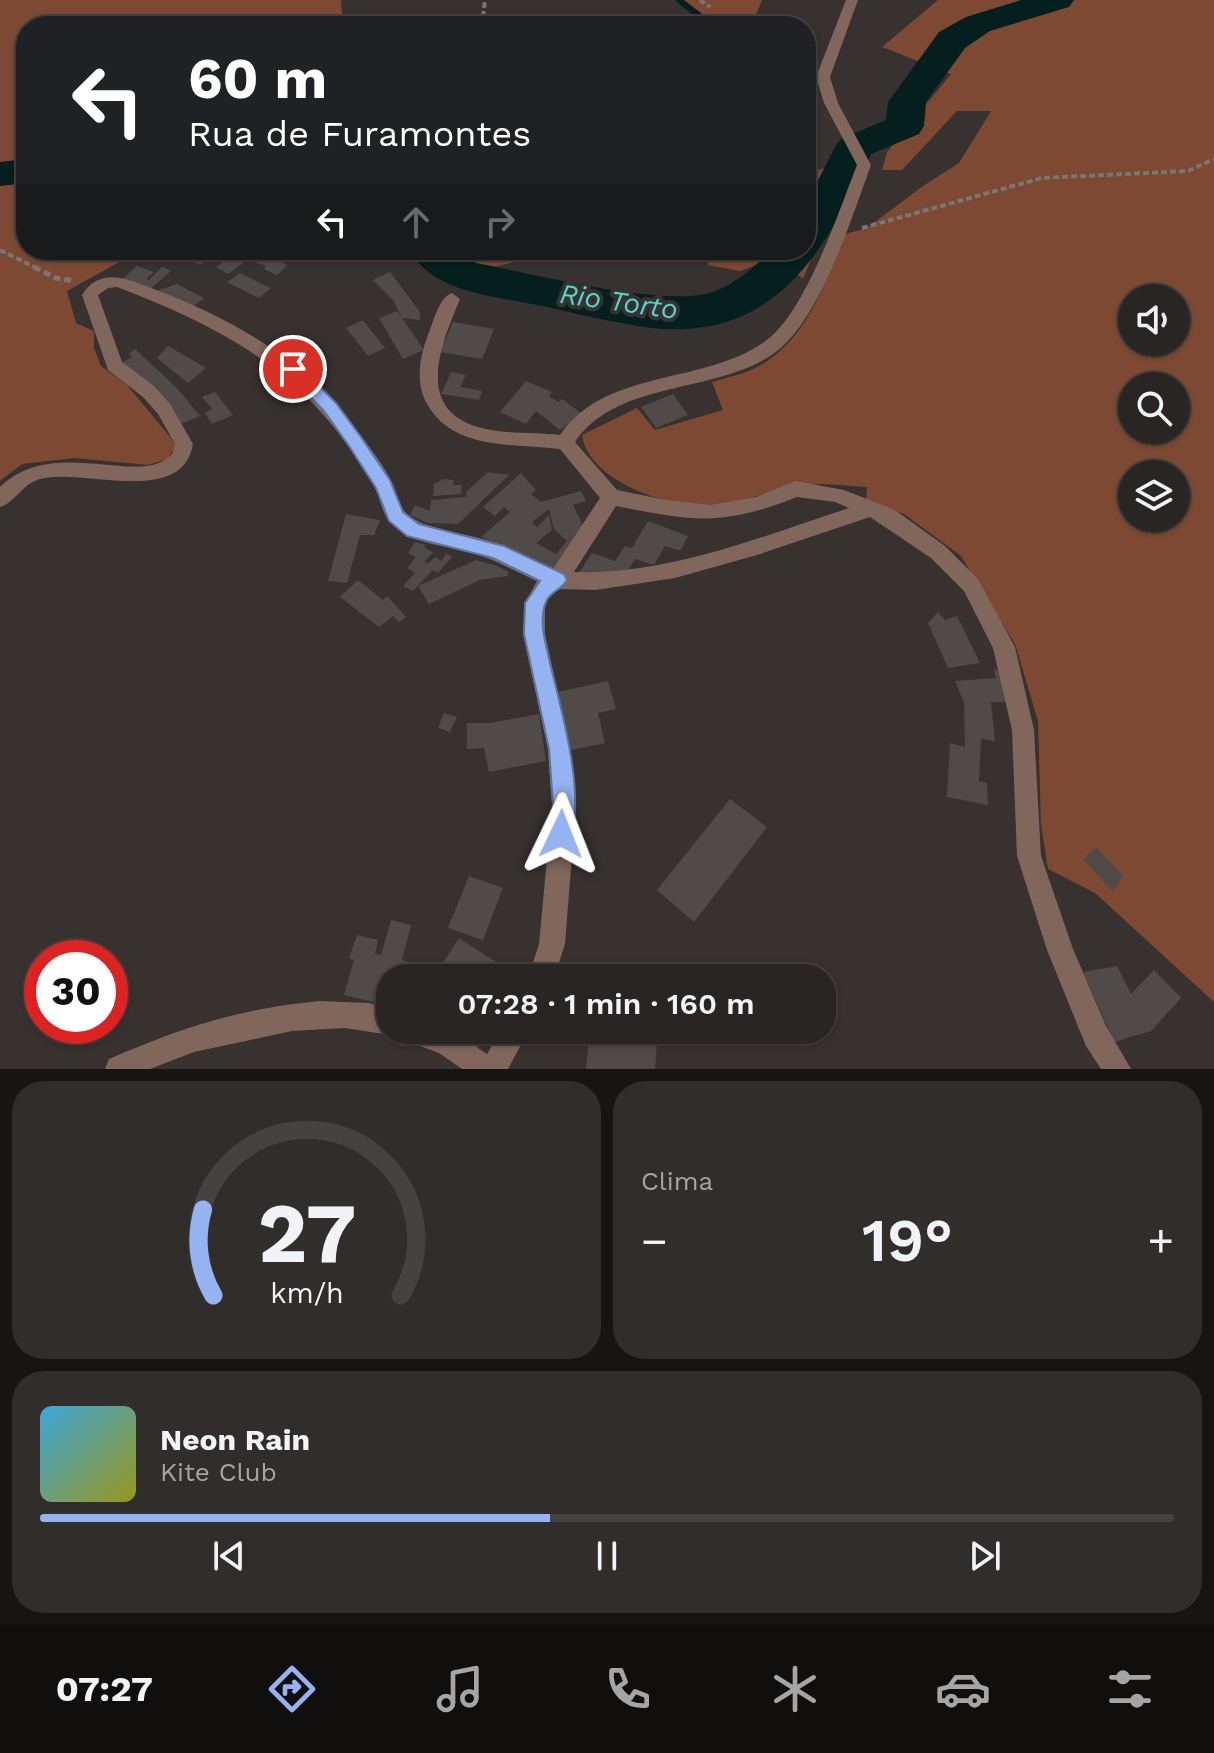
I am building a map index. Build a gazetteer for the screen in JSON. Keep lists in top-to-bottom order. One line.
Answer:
{"water":["Rio Torto"],"page":{"turn":["60 m","Rua de Furamontes"],"limit":"30","trip":"07:28 · 1 min · 160 m","tile":"Clima","heat":["−","19°","+"],"song":["Neon Rain","Kite Club"],"tabs":"07:27","gauge":["27","km/h"]}}
